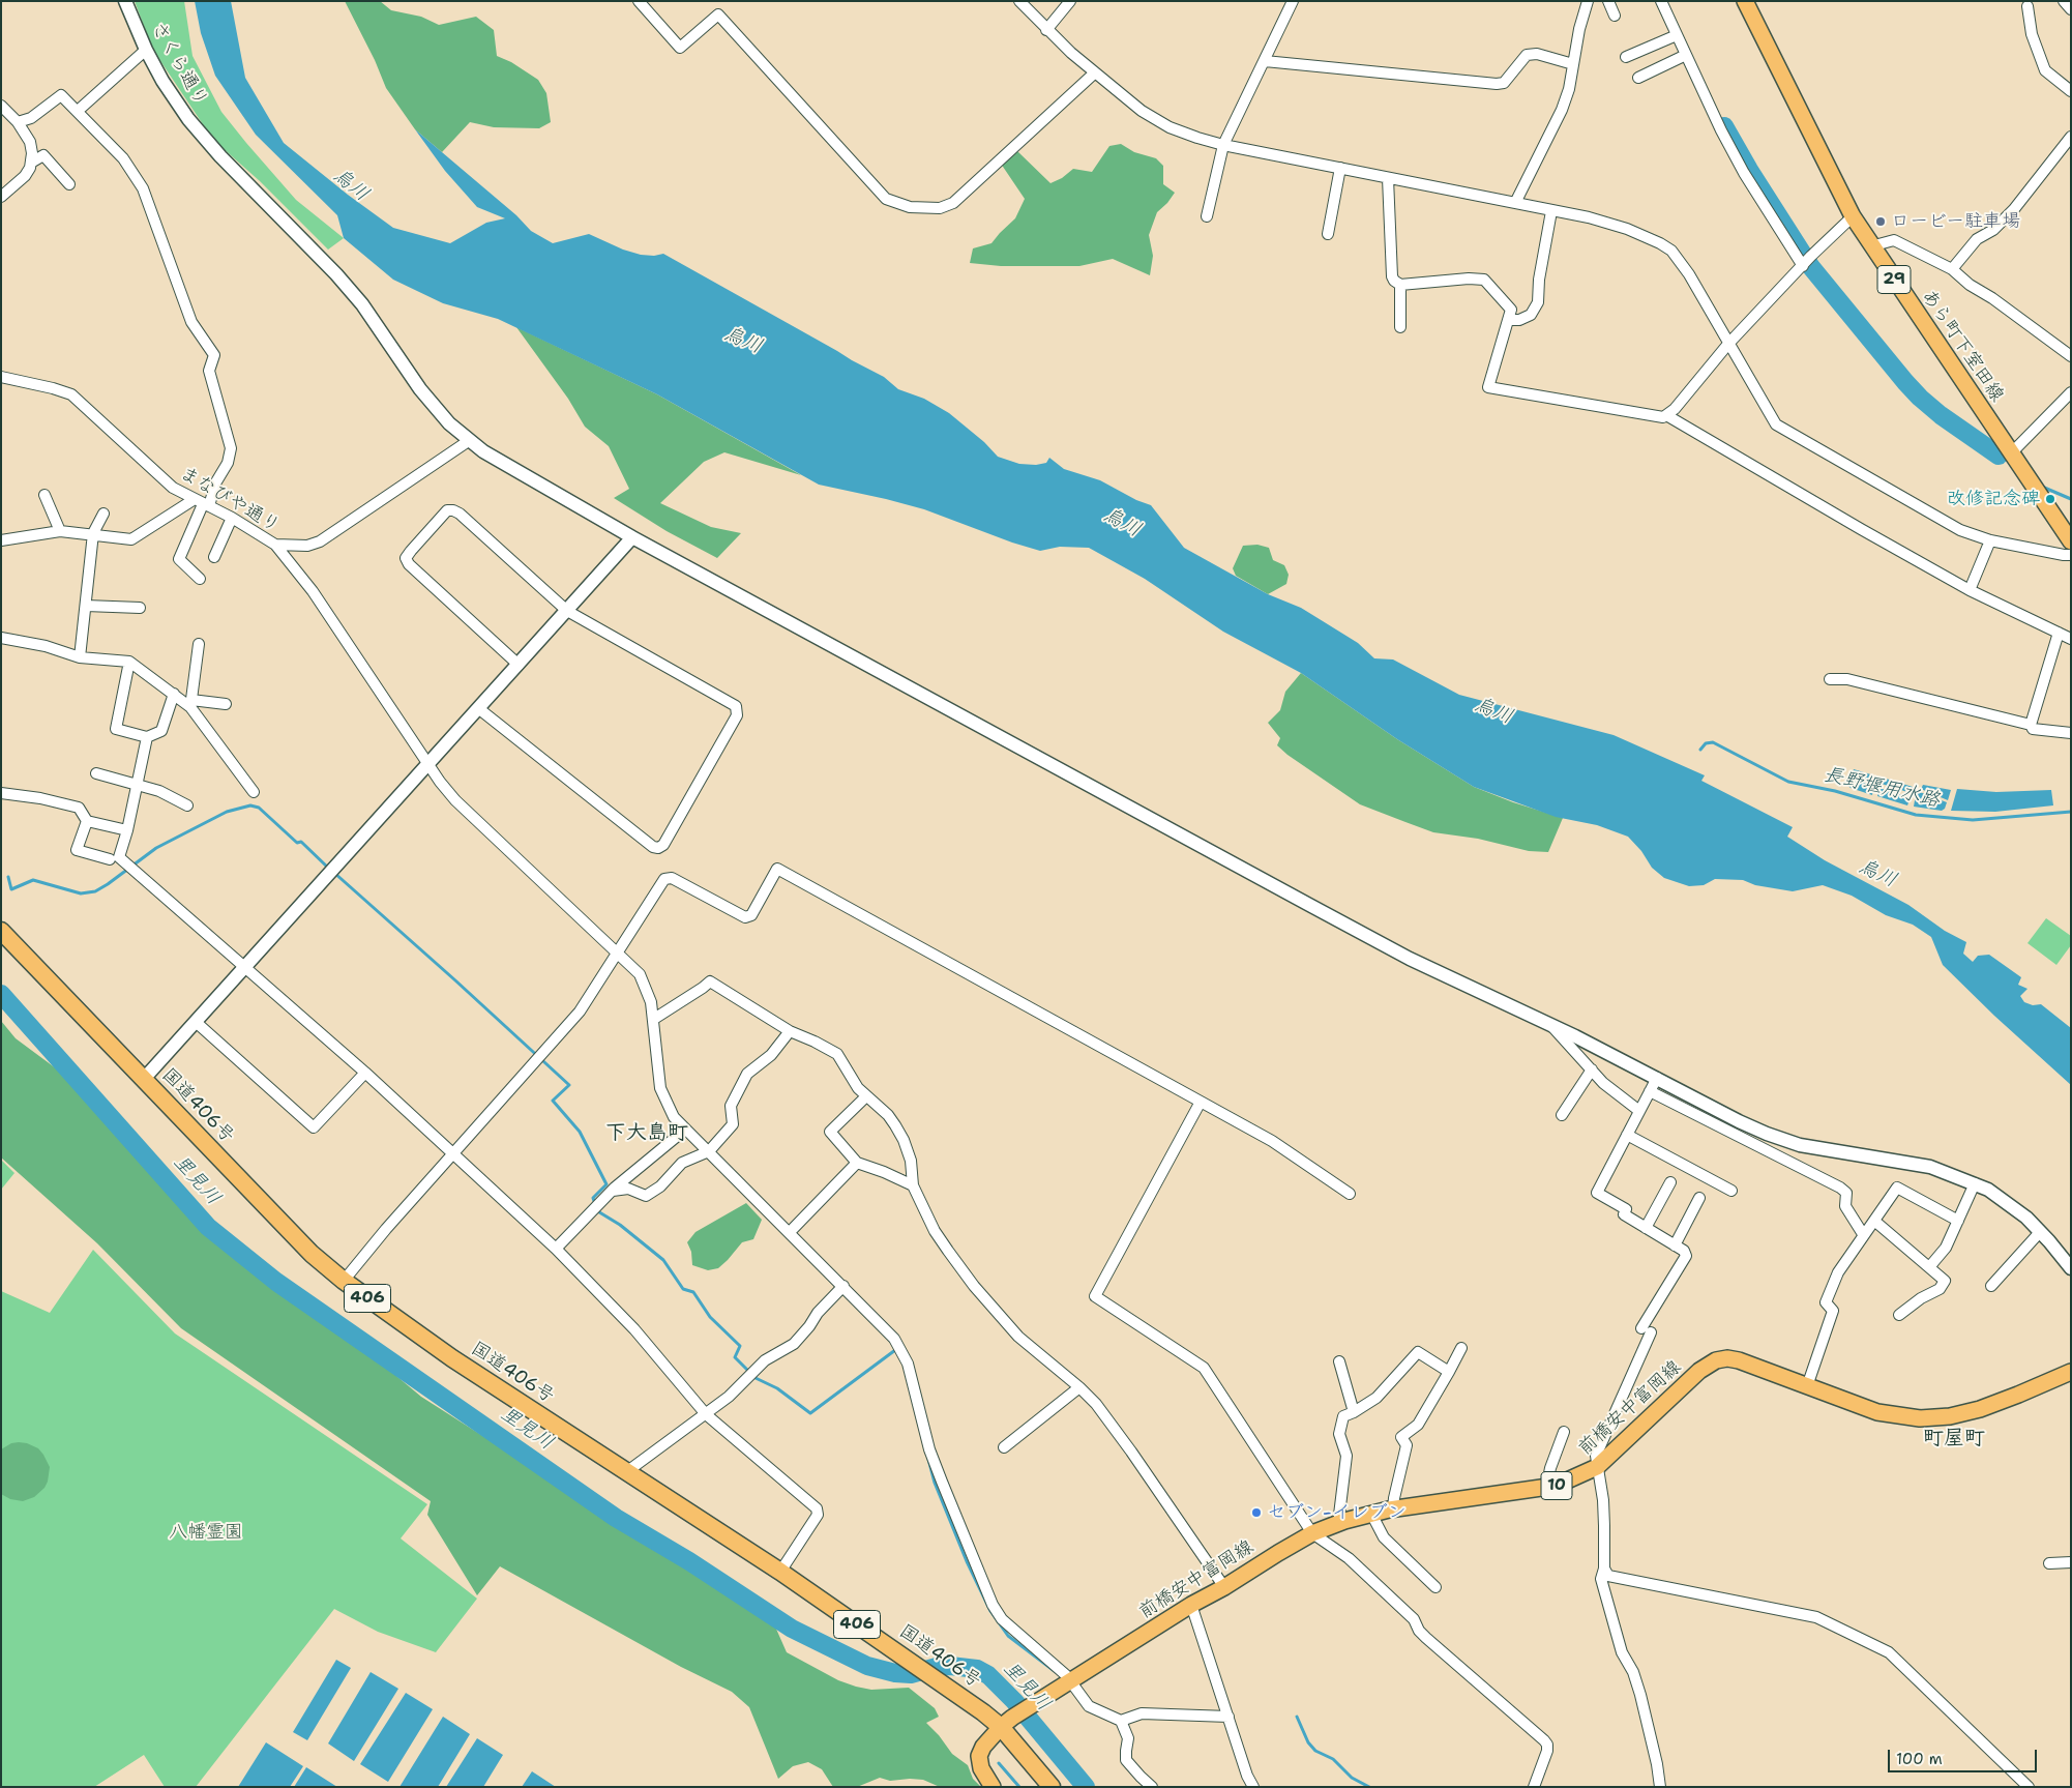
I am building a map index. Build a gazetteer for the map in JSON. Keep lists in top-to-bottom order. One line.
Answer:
{"streets":{"highway":["国道406号","406"],"main road":["29","あら町下室田線","前橋安中富岡線","10"],"street":["さくら通り","まなびや通り"]},"crossings":[["まなびや通り","前橋安中富岡線"],["国道406号","前橋安中富岡線"],["国道406号","10"],["前橋安中富岡線","10"]],"districts":["下大島町","町屋町"],"water":["烏川","長野堰用水路","里見川"],"parks":["八幡霊園"],"places":["ロービー駐車場","改修記念碑","セブン-イレブン"],"scale_bar":"100 m"}
